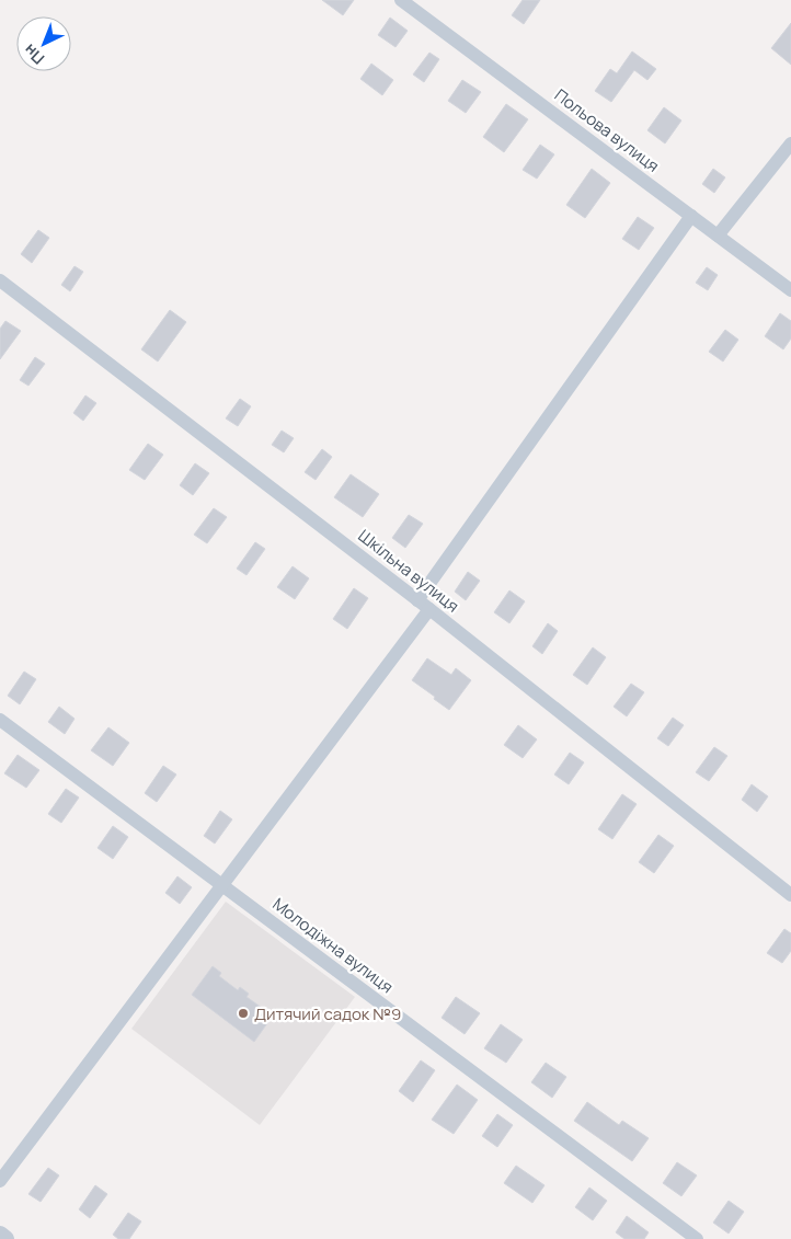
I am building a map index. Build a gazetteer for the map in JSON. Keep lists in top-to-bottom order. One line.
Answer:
{"streets":{"street":["Польова вулиця","Шкільна вулиця","Молодіжна вулиця"]},"places":["Дитячий садок №9"],"north":"bottom left"}
